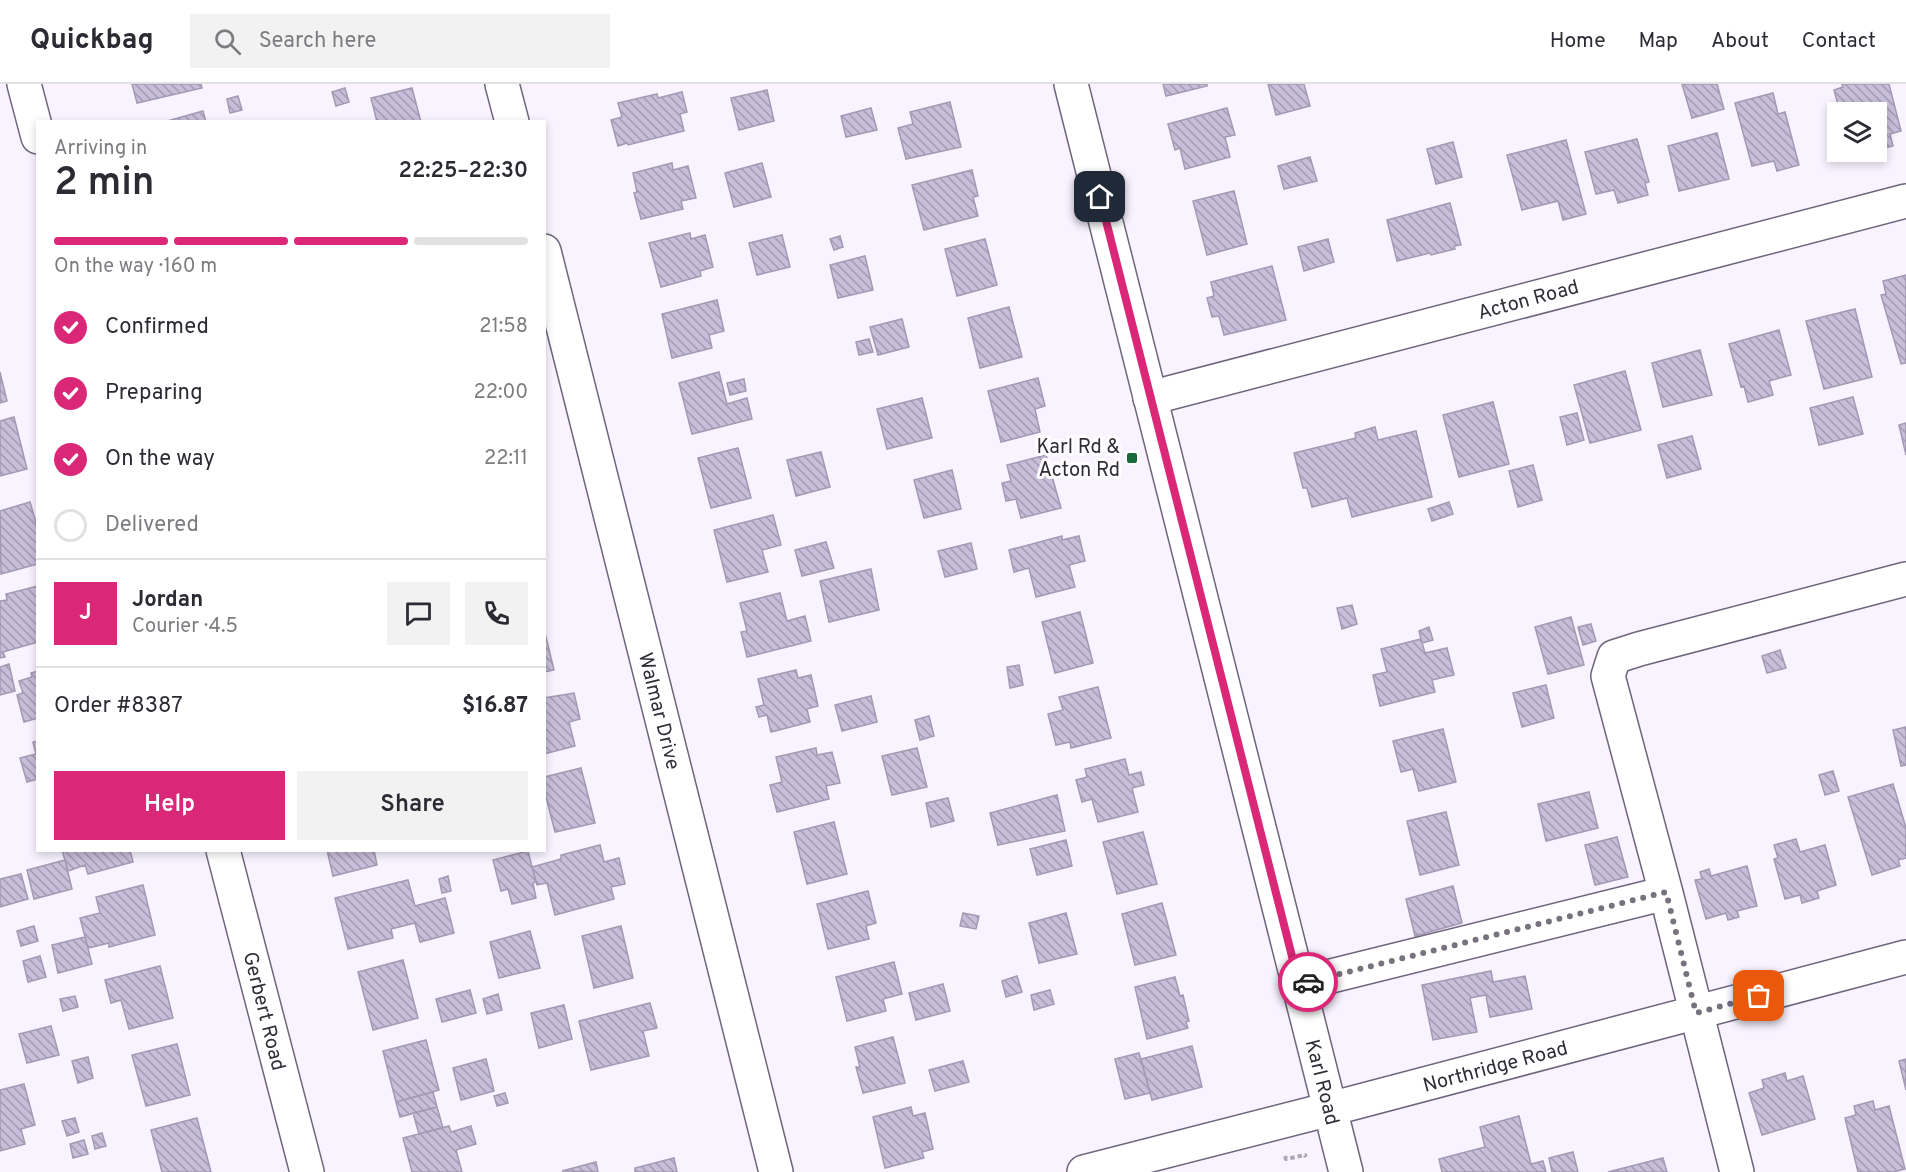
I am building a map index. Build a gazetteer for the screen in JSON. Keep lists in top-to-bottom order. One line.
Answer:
{"streets":{"street":["Acton Road","Walmar Drive","Gerbert Road","Northridge Road","Karl Road"]},"crossings":[["Acton Road","Karl Road"],["Northridge Road","Karl Road"]],"places":{"transit":["Karl Rd & Acton Rd"]},"page":{"header":"Quickbag","search":"Search here","nav":["Home","Map","About","Contact"],"heading":["2 min","Arriving in","22:25–22:30"],"panel":["Jordan","Courier · 4.5","Order #8387","$16.87"],"bar":"On the way · 160 m","list":[["Confirmed","21:58"],["Preparing","22:00"],["On the way","22:11"],"Delivered"],"round":"J","buttons":["Help","Share"]}}
